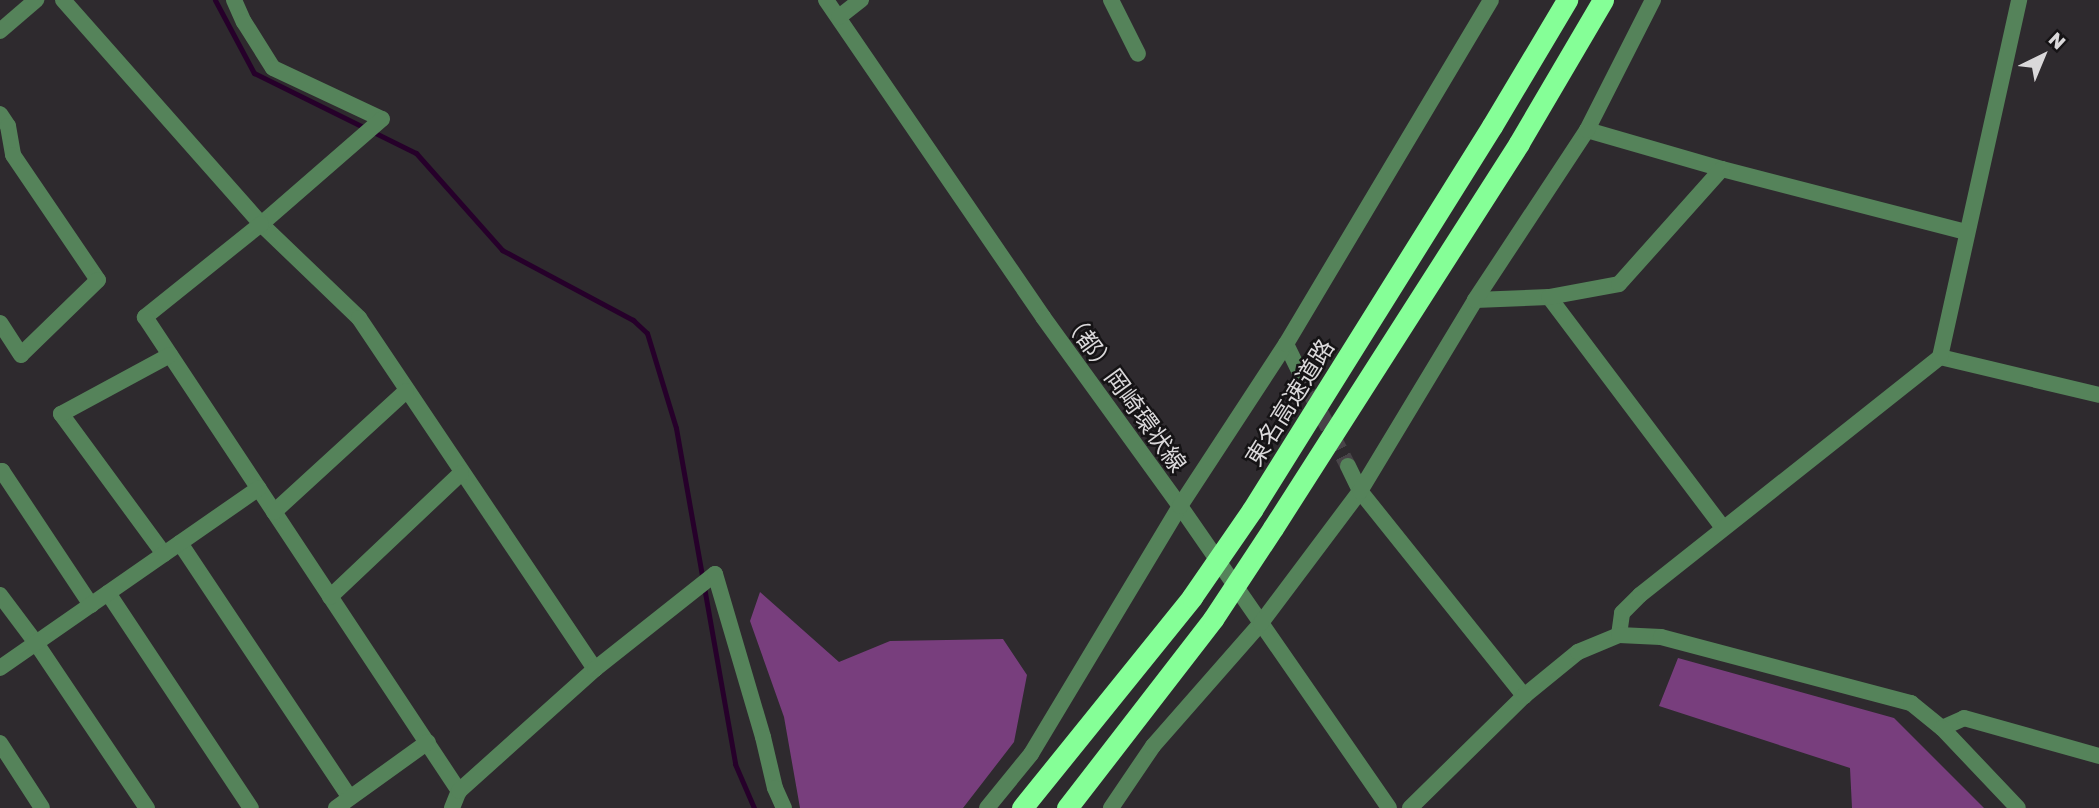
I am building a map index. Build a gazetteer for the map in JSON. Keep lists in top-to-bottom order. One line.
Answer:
{"streets":{"highway":["東名高速道路"],"street":["（都）岡崎環状線"]},"north":"top right"}
